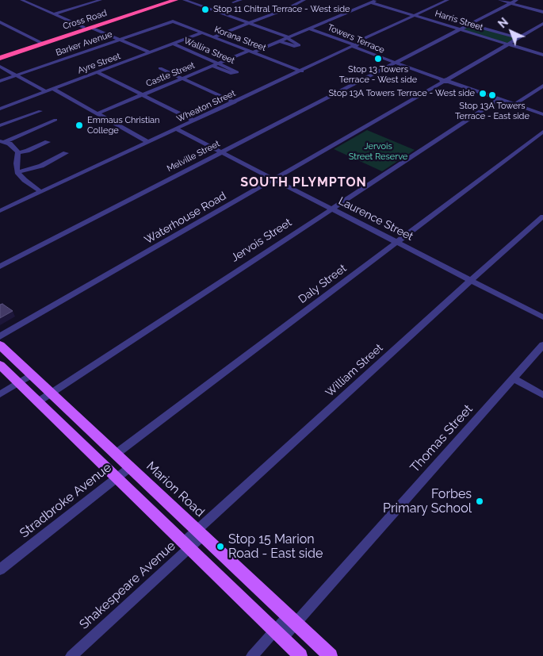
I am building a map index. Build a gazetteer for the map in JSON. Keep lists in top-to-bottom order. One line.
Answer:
{"streets":{"highway":["Cross Road"],"main road":["Marion Road"],"street":["Harris Street","Korana Street","Towers Terrace","Barker Avenue","Wallira Street","Ayre Street","Castle Street","Wheaton Street","Melville Street","Waterhouse Road","Laurence Street","Jervois Street","Daly Street","William Street","Thomas Street","Stradbroke Avenue","Shakespeare Avenue"]},"crossings":[["Harris Street","Castle Street"],["Harris Street","Wheaton Street"],["Harris Street","Melville Street"],["Harris Street","Waterhouse Road"],["Korana Street","Barker Avenue"],["Korana Street","Ayre Street"],["Korana Street","Castle Street"],["Korana Street","Wheaton Street"],["Towers Terrace","Castle Street"],["Towers Terrace","Wheaton Street"],["Towers Terrace","Melville Street"],["Towers Terrace","Waterhouse Road"],["Towers Terrace","Jervois Street"],["Wallira Street","Ayre Street"],["Wallira Street","Castle Street"],["Wheaton Street","Laurence Street"],["Melville Street","Laurence Street"],["Waterhouse Road","Laurence Street"],["Laurence Street","Jervois Street"],["Laurence Street","Daly Street"],["Laurence Street","William Street"],["Jervois Street","Marion Road"],["Daly Street","Marion Road"],["William Street","Marion Road"],["William Street","Shakespeare Avenue"],["Thomas Street","Marion Road"],["Marion Road","Stradbroke Avenue"],["Marion Road","Shakespeare Avenue"]],"districts":["SOUTH PLYMPTON"],"parks":["Jervois Street Reserve"],"places":["Stop 11 Chitral Terrace - West side","Stop 13 Towers Terrace - West side","Stop 13A Towers Terrace - West side","Stop 13A Towers Terrace - East side","Emmaus Christian College","Forbes Primary School","Stop 15 Marion Road - East side"],"north":"top left"}
